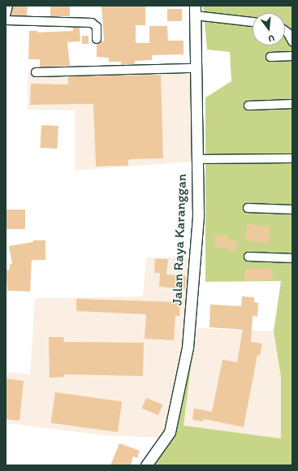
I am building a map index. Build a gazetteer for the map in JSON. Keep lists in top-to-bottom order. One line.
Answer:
{"streets":{"street":["Jalan Raya Karanggan"]},"north":"bottom"}
